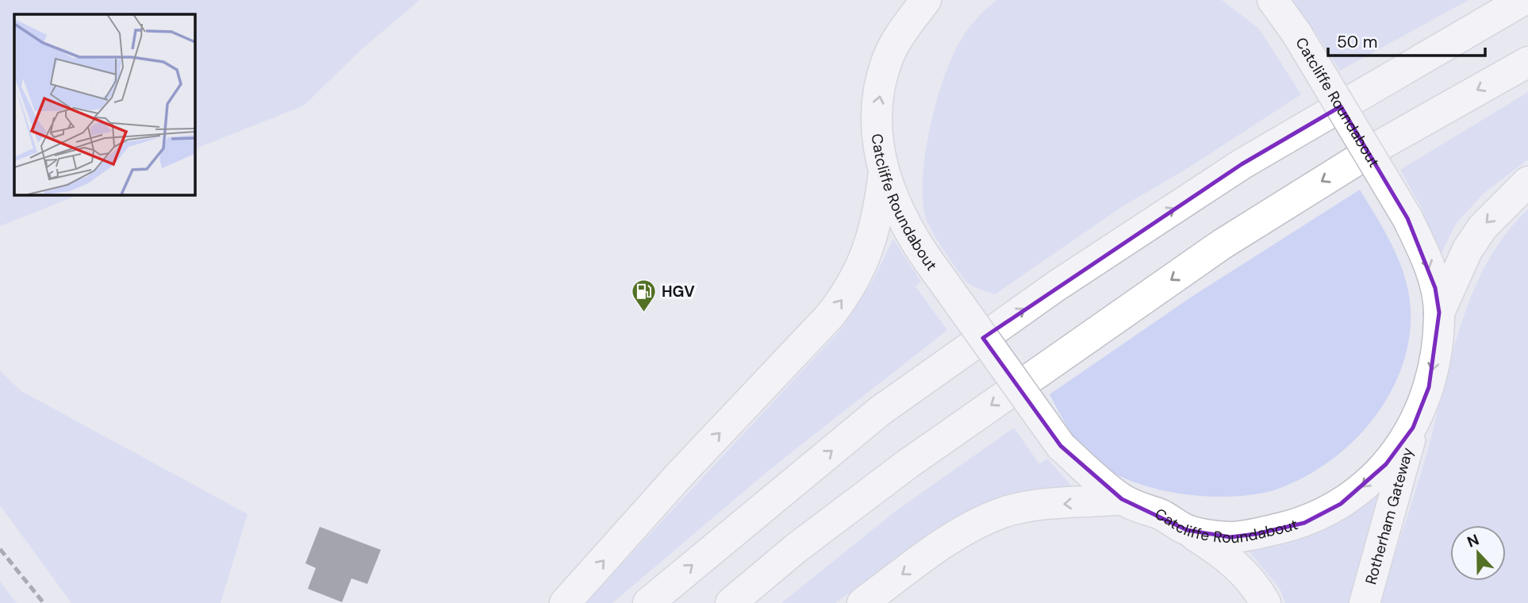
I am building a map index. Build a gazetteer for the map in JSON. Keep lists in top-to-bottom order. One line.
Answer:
{"streets":{"highway":["Catcliffe Roundabout","Rotherham Gateway"]},"crossings":[["Catcliffe Roundabout","Rotherham Gateway"]],"places":{"fuel station":["HGV"]},"scale_bar":"50 m","north":"top"}
